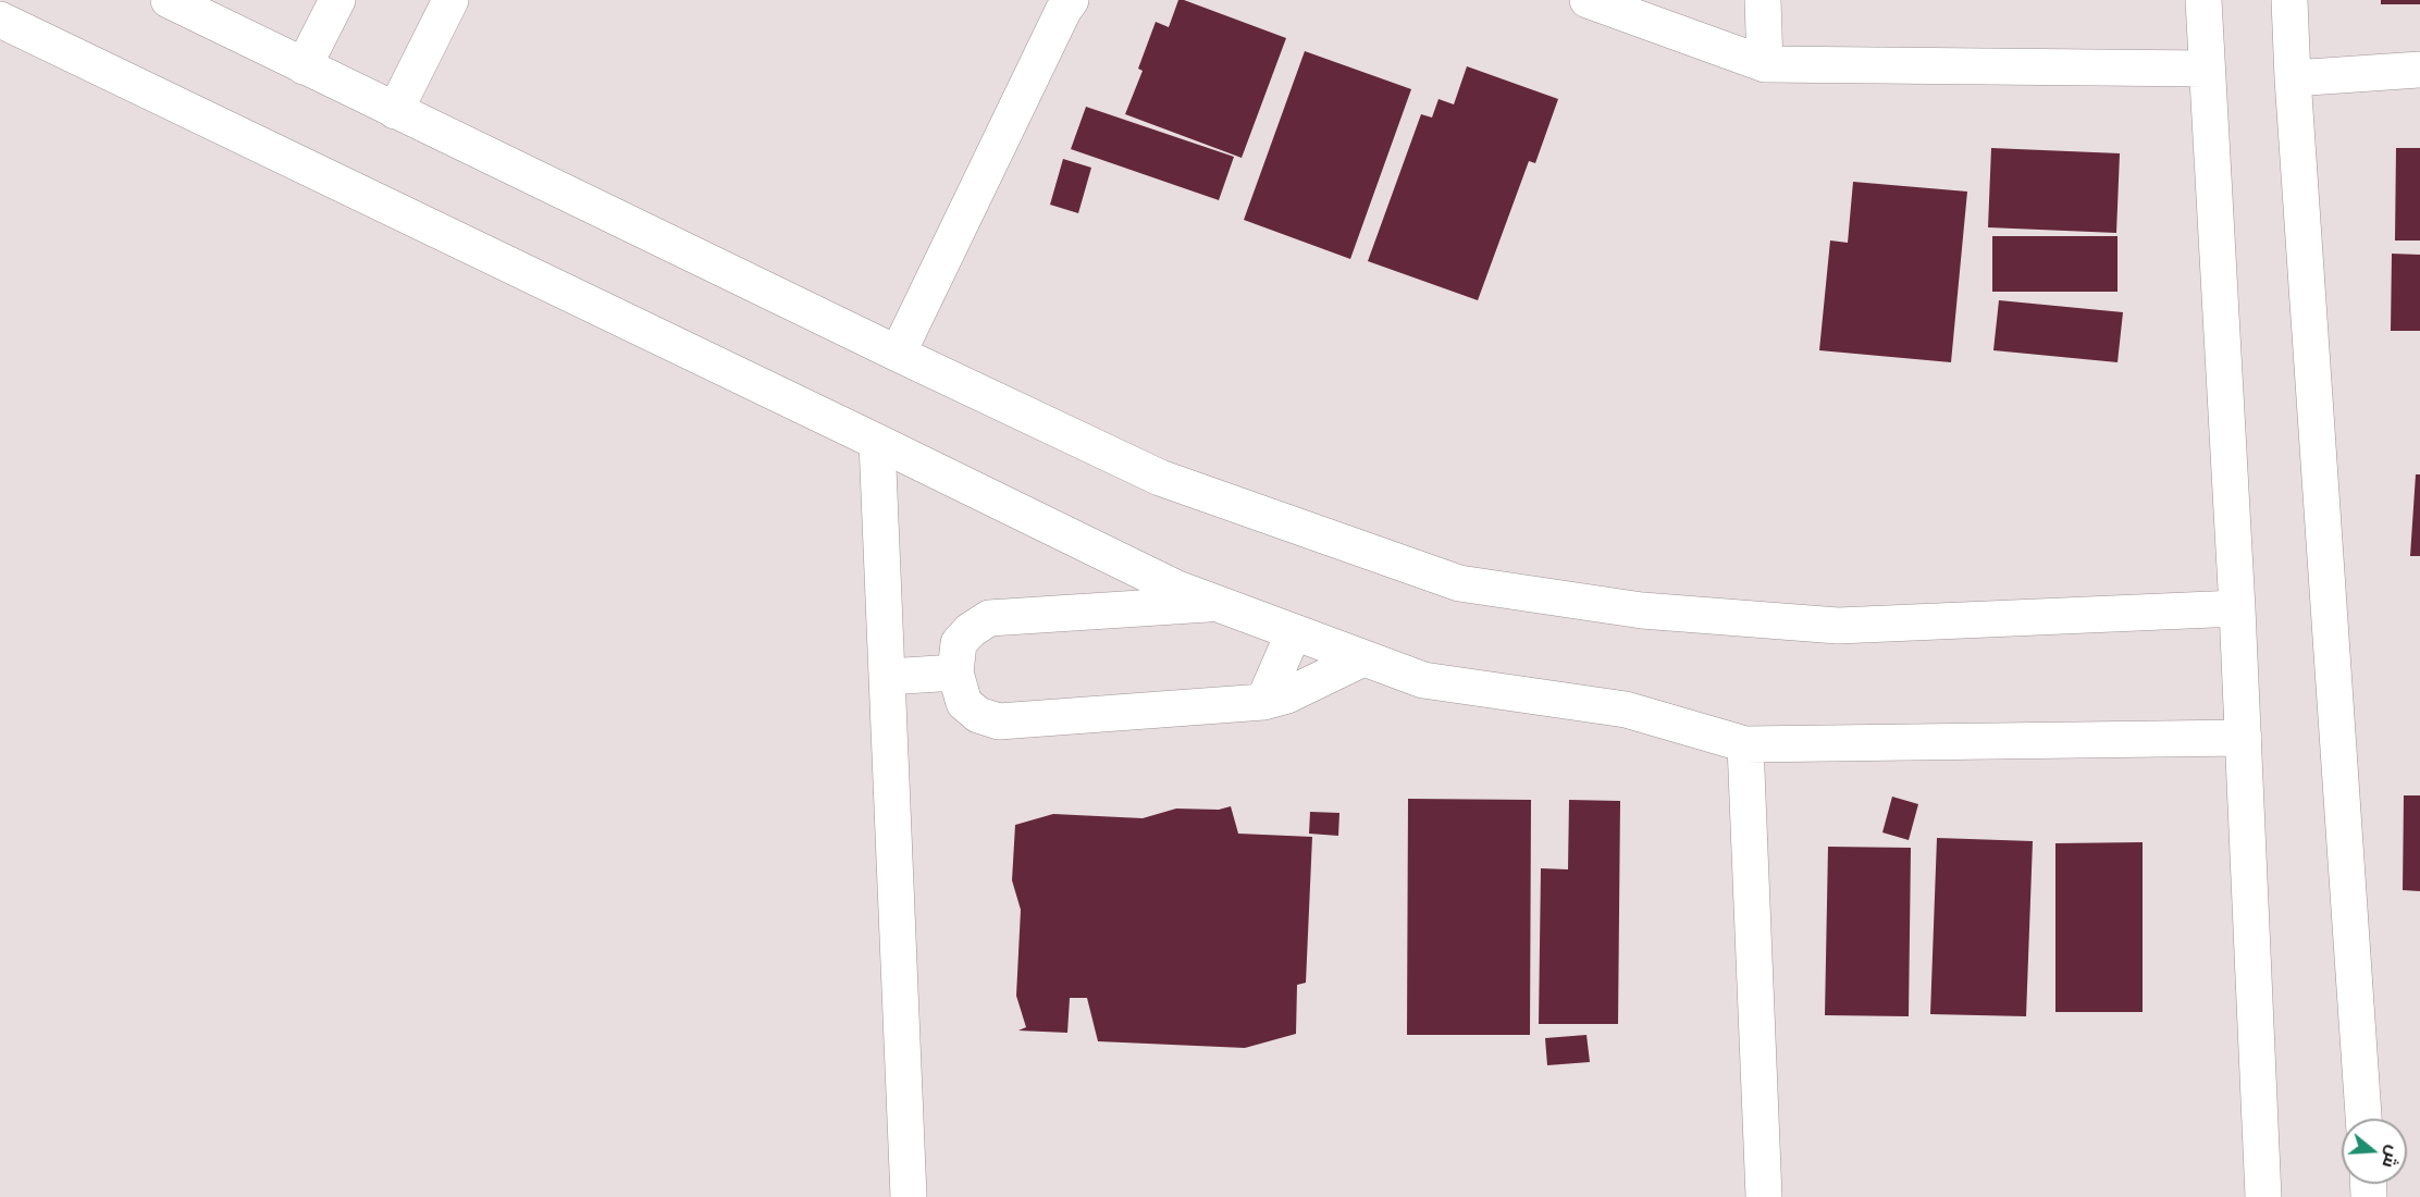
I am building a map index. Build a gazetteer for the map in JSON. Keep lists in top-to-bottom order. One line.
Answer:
{"north":"right"}
